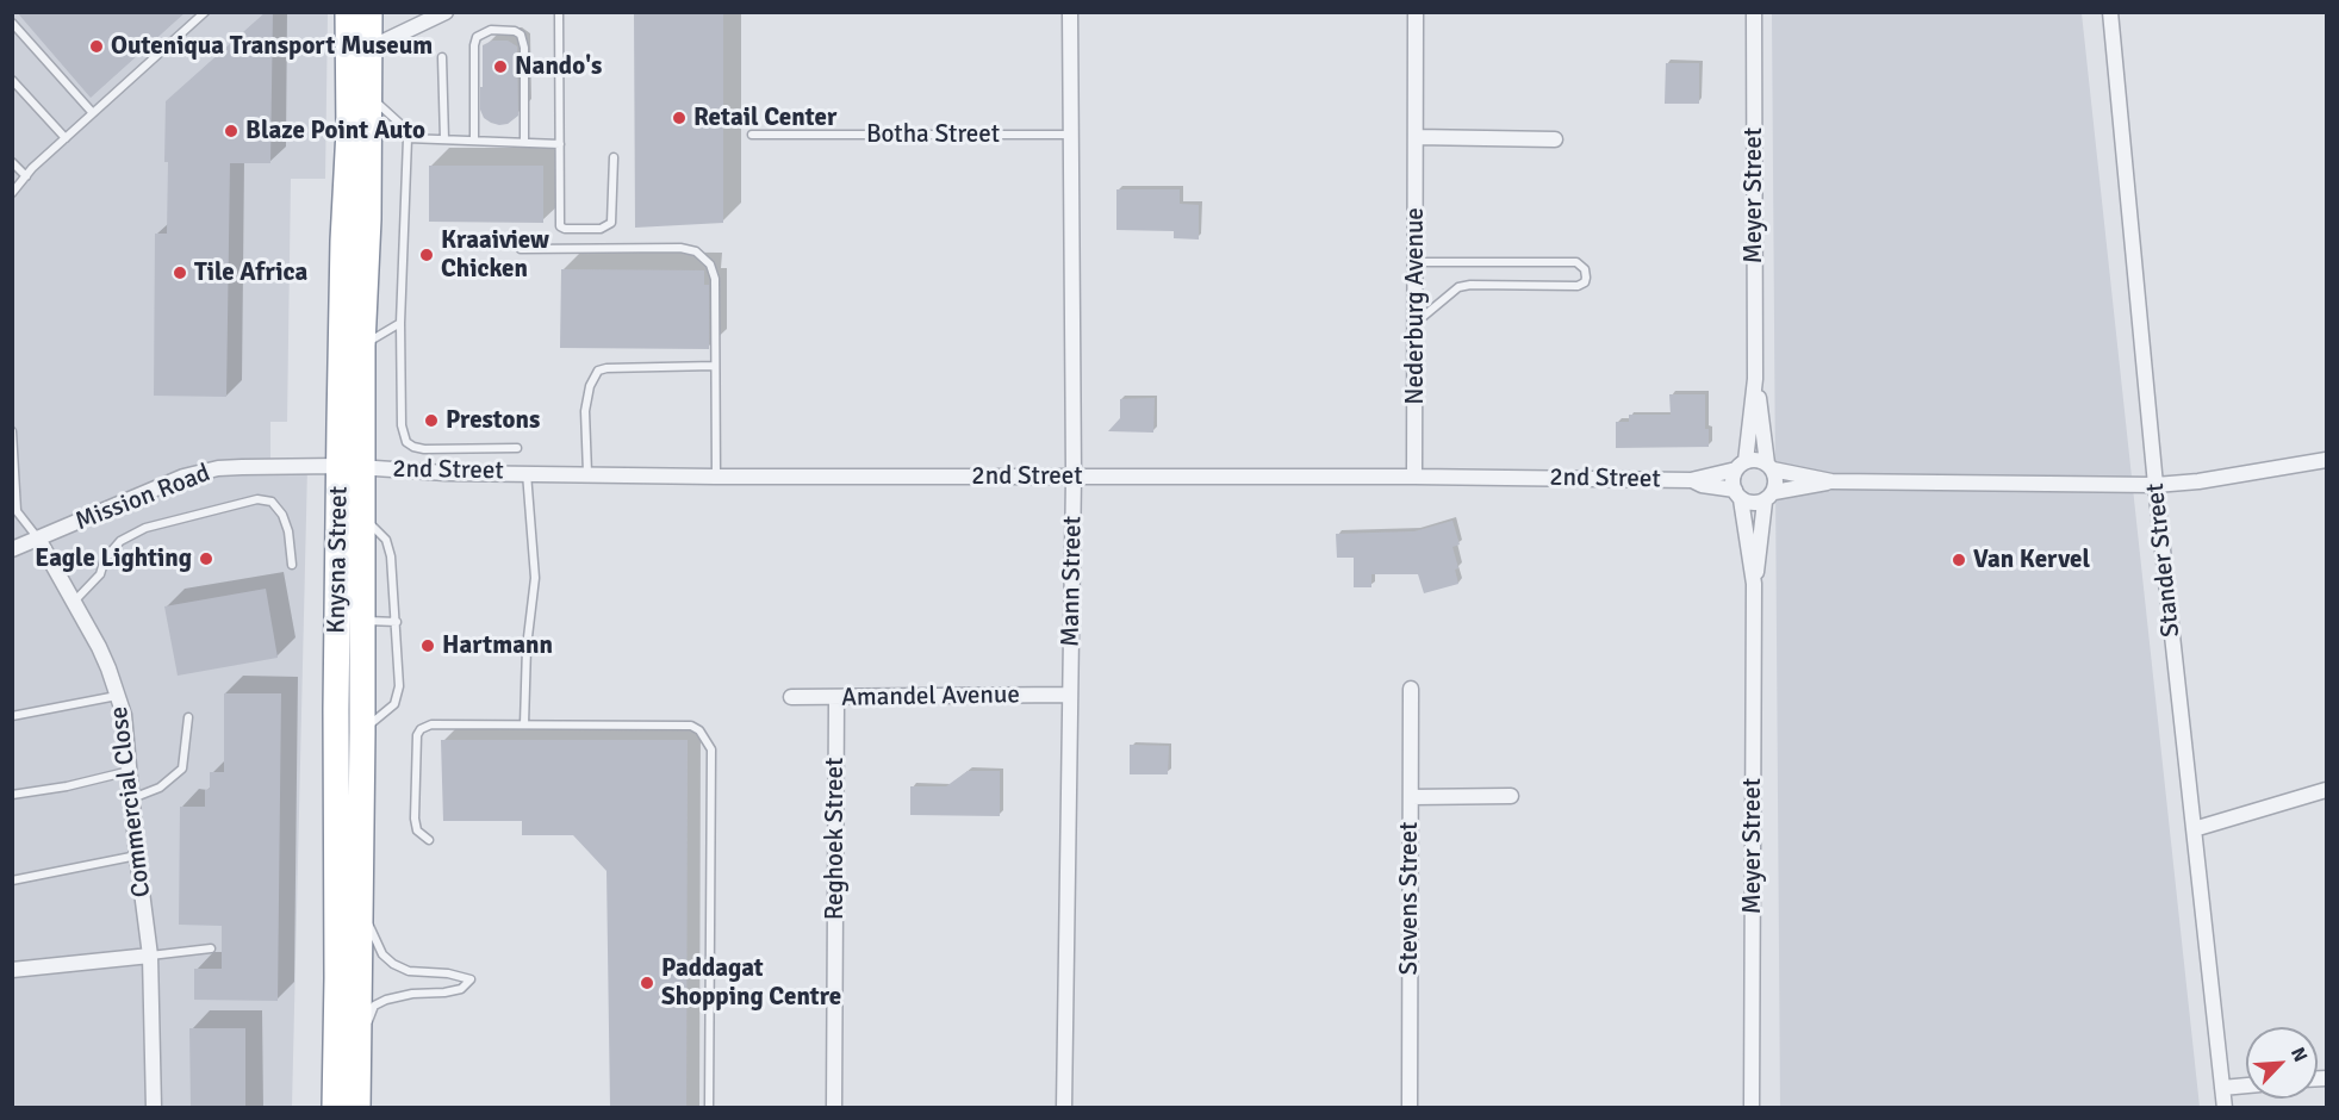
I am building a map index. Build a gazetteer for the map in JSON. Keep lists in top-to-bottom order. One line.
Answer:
{"streets":{"highway":["Knysna Street"],"street":["Meyer Street","Nederburg Avenue","2nd Street","Mission Road","Stander Street","Mann Street","Amandel Avenue","Commercial Close","Reghoek Street","Stevens Street"],"lane":["Botha Street"]},"crossings":[["Botha Street","Mann Street"],["Meyer Street","2nd Street"],["Nederburg Avenue","2nd Street"],["2nd Street","Mission Road"],["2nd Street","Knysna Street"],["2nd Street","Mann Street"],["Mission Road","Knysna Street"],["Mission Road","Commercial Close"],["Mann Street","Amandel Avenue"],["Amandel Avenue","Reghoek Street"]],"places":["Outeniqua Transport Museum","Nando's","Retail Center","Blaze Point Auto","Kraaiview Chicken","Tile Africa","Prestons","Eagle Lighting","Van Kervel","Hartmann","Paddagat Shopping Centre"],"north":"top right"}
